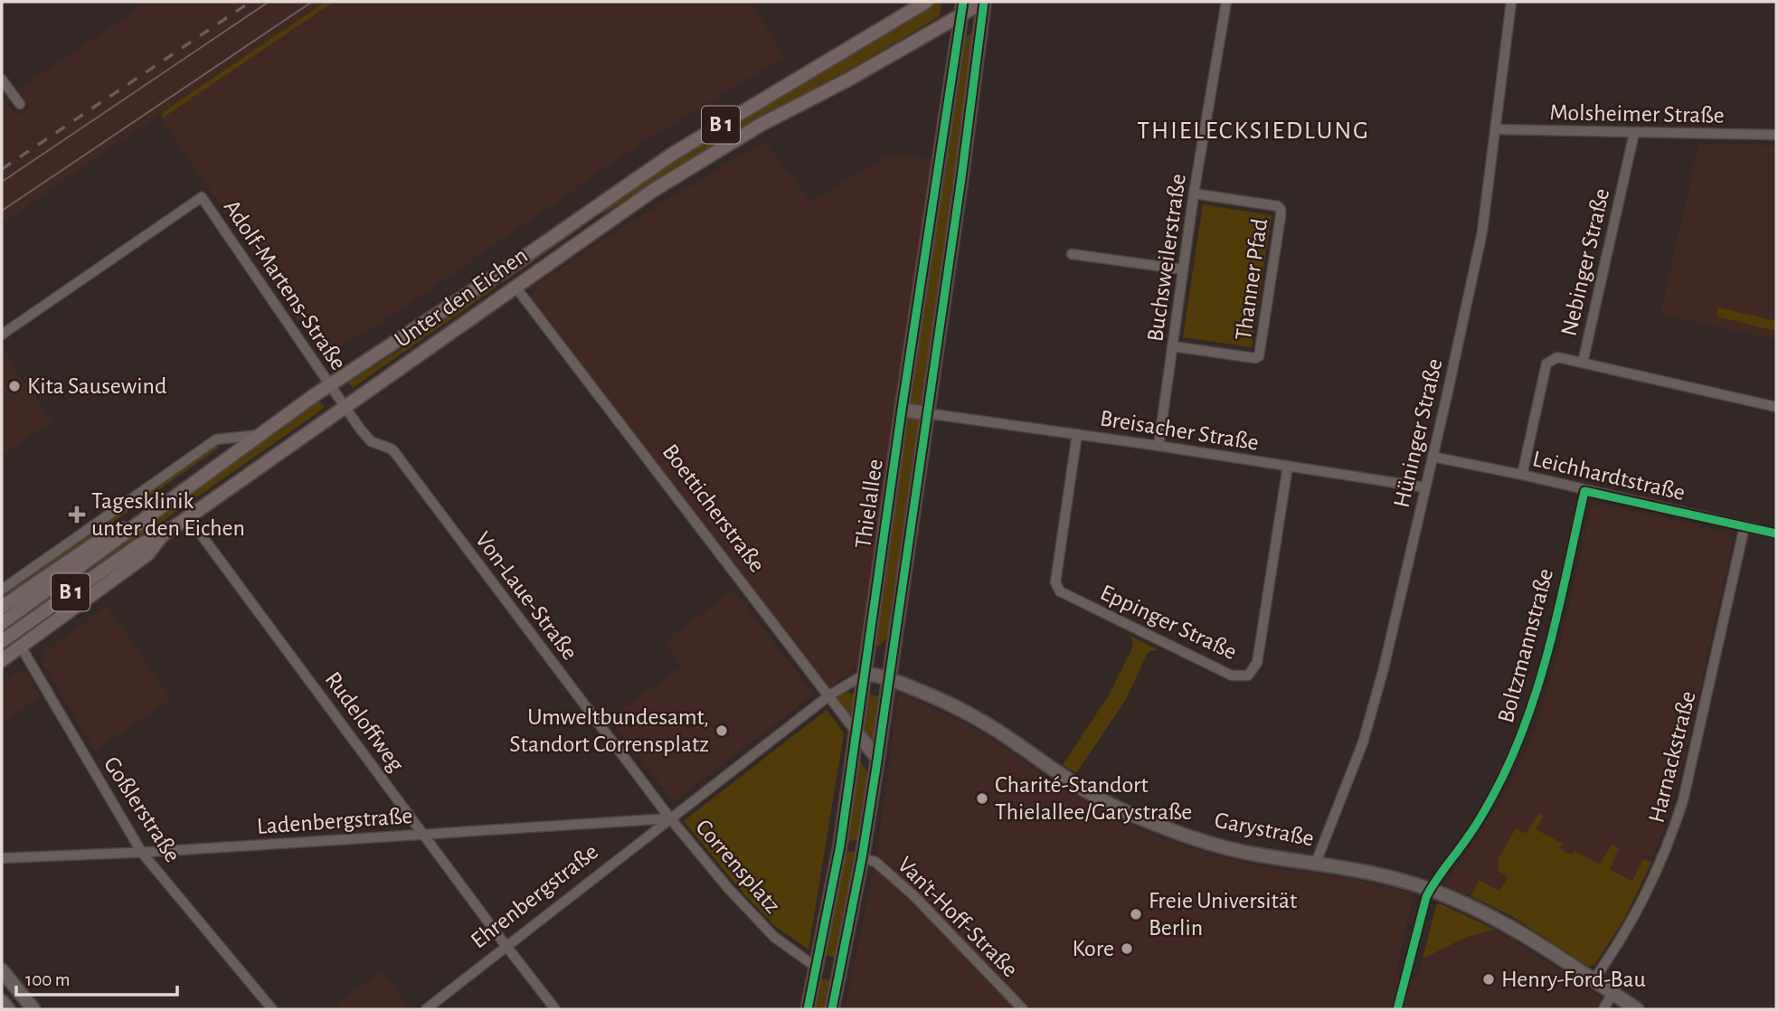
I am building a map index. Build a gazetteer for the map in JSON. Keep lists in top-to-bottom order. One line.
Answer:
{"streets":{"main road":["B 1","Unter den Eichen","Thielallee","Boetticherstraße","Garystraße"],"street":["Molsheimer Straße","Buchsweilerstraße","Nebinger Straße","Thanner Pfad","Adolf-Martens-Straße","Breisacher Straße","Hüninger Straße","Leichhardtstraße","Von-Laue-Straße","Eppinger Straße","Boltzmannstraße","Rudeloffweg","Harnackstraße","Goßlerstraße","Ladenbergstraße","Corrensplatz","Ehrenbergstraße","Van't-Hoff-Straße"]},"crossings":[["Molsheimer Straße","Nebinger Straße"],["Molsheimer Straße","Hüninger Straße"],["B 1","Unter den Eichen"],["B 1","Thielallee"],["Buchsweilerstraße","Thanner Pfad"],["Buchsweilerstraße","Breisacher Straße"],["Nebinger Straße","Leichhardtstraße"],["Adolf-Martens-Straße","Unter den Eichen"],["Adolf-Martens-Straße","Von-Laue-Straße"],["Unter den Eichen","Thielallee"],["Unter den Eichen","Boetticherstraße"],["Unter den Eichen","Von-Laue-Straße"],["Unter den Eichen","Rudeloffweg"],["Breisacher Straße","Hüninger Straße"],["Breisacher Straße","Thielallee"],["Breisacher Straße","Eppinger Straße"],["Hüninger Straße","Leichhardtstraße"],["Hüninger Straße","Garystraße"],["Leichhardtstraße","Boltzmannstraße"],["Leichhardtstraße","Harnackstraße"],["Thielallee","Boetticherstraße"],["Thielallee","Garystraße"],["Thielallee","Corrensplatz"],["Thielallee","Van't-Hoff-Straße"],["Boetticherstraße","Corrensplatz"],["Von-Laue-Straße","Ladenbergstraße"],["Von-Laue-Straße","Corrensplatz"],["Von-Laue-Straße","Ehrenbergstraße"],["Boltzmannstraße","Garystraße"],["Rudeloffweg","Ladenbergstraße"],["Rudeloffweg","Ehrenbergstraße"],["Harnackstraße","Garystraße"],["Goßlerstraße","Ladenbergstraße"],["Ladenbergstraße","Corrensplatz"],["Ladenbergstraße","Ehrenbergstraße"],["Corrensplatz","Ehrenbergstraße"]],"districts":["THIELECKSIEDLUNG"],"places":{"other":["Kita Sausewind","Umweltbundesamt, Standort Corrensplatz","Charité-Standort Thielallee/Garystraße","Freie Universität Berlin","Kore","Henry-Ford-Bau"],"health":["Tagesklinik unter den Eichen"]},"scale_bar":"100 m"}
